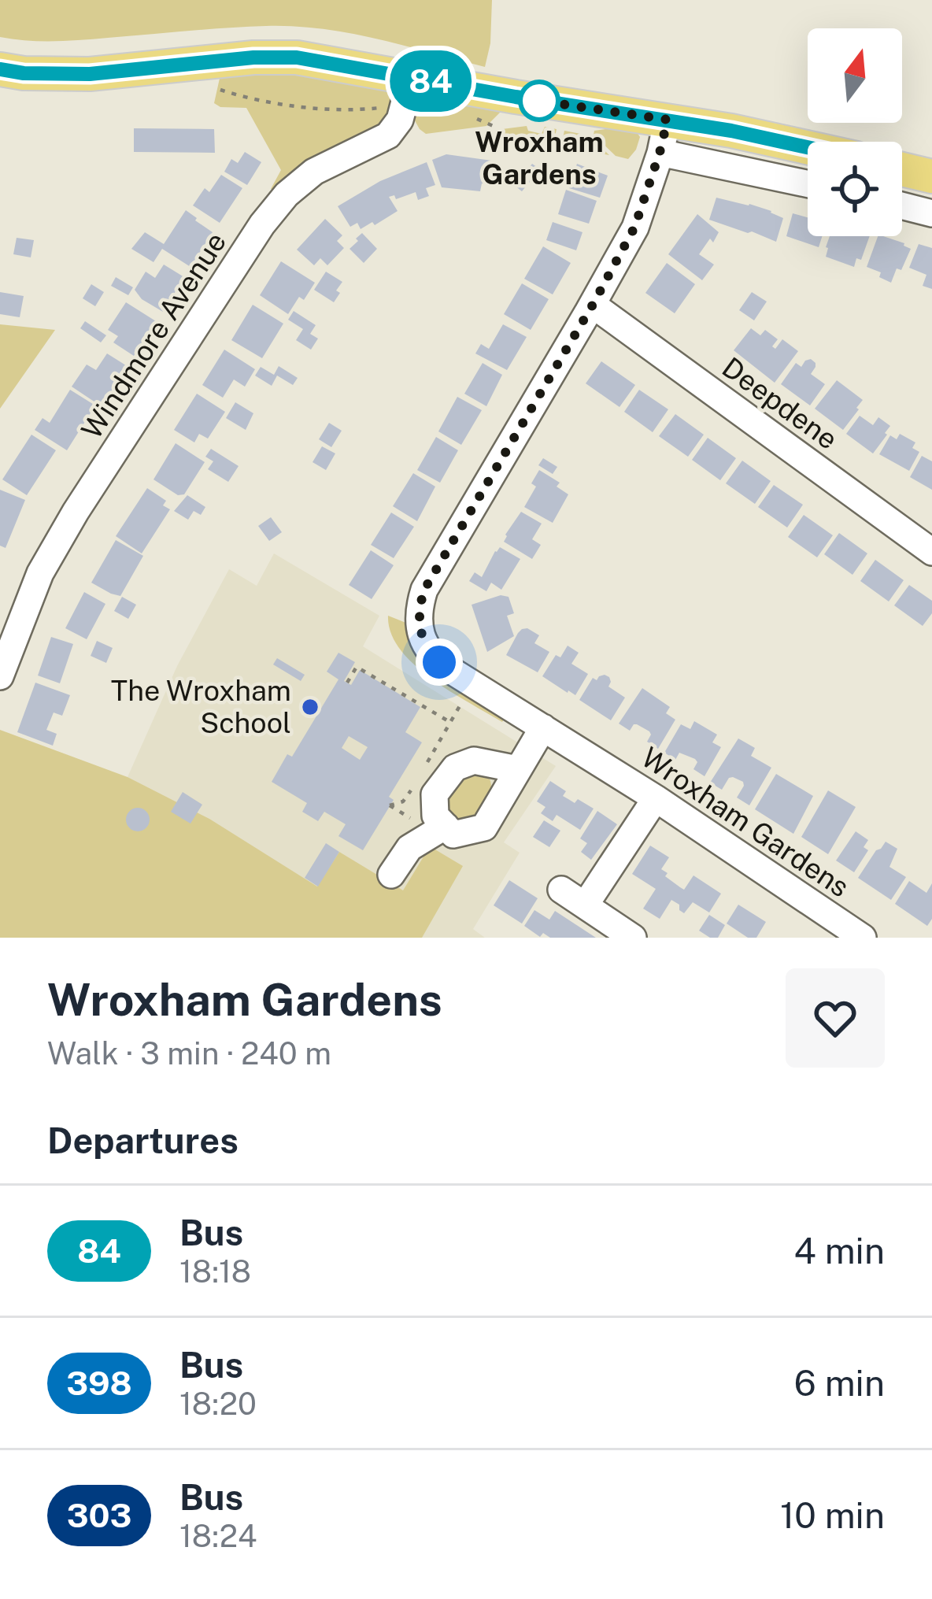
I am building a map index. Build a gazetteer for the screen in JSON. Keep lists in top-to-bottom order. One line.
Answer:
{"streets":{"street":["Windmore Avenue","Deepdene","Wroxham Gardens"]},"crossings":[["Deepdene","Wroxham Gardens"]],"places":["Wroxham Gardens","The Wroxham School"],"lines":["bus line 84"],"north":"top","page":{"on_map":"84","heading":[["Wroxham Gardens","Walk · 3 min · 240 m"],"Departures"],"list":[{"mark":"84","name":"Bus","note":"18:18","value":"4 min"},{"mark":"398","name":"Bus","note":"18:20","value":"6 min"},{"mark":"303","name":"Bus","note":"18:24","value":"10 min"}]}}
